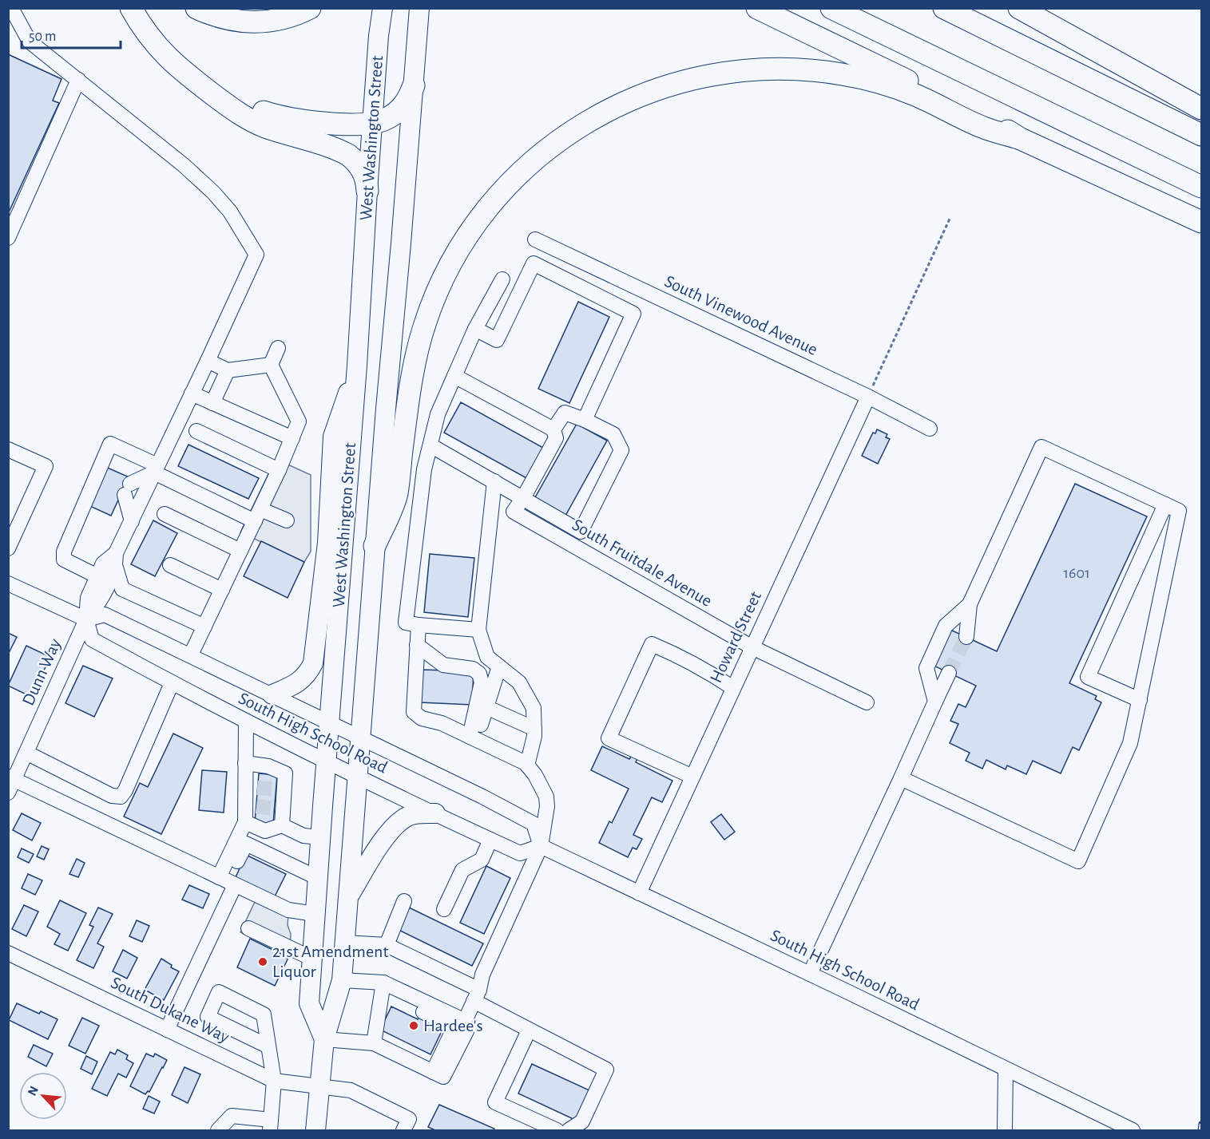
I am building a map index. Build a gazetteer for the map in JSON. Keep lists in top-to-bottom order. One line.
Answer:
{"streets":{"main road":["West Washington Street"],"street":["South Vinewood Avenue","South Fruitdale Avenue","Howard Street","Dunn Way","South High School Road","South Dukane Way"]},"crossings":[["West Washington Street","South High School Road"],["West Washington Street","South Dukane Way"],["South Vinewood Avenue","Howard Street"],["South Fruitdale Avenue","Howard Street"],["Howard Street","South High School Road"],["Dunn Way","South High School Road"]],"places":["21st Amendment Liquor","Hardee's"],"house_numbers":["1601"],"scale_bar":"50 m","north":"top left"}
